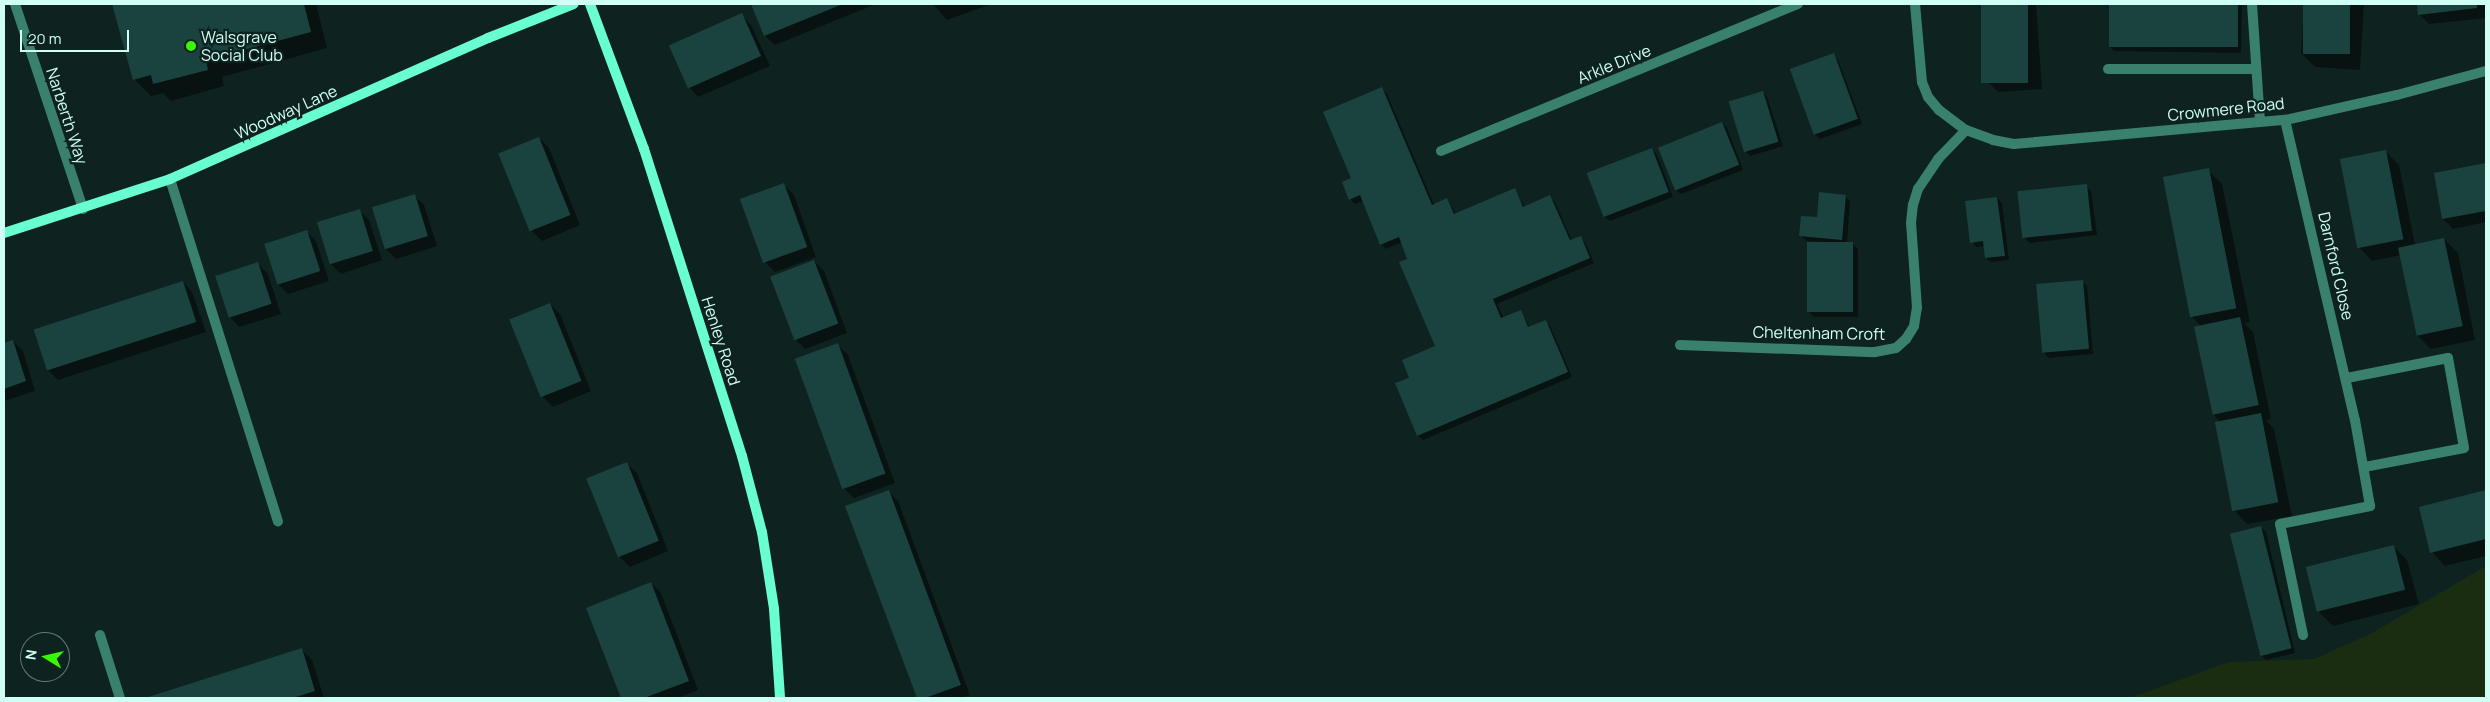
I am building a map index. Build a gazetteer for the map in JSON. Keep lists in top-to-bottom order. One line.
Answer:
{"streets":{"main road":["Woodway Lane","Henley Road"],"street":["Arkle Drive","Crowmere Road","Narberth Way","Darnford Close","Cheltenham Croft"]},"crossings":[["Crowmere Road","Darnford Close"],["Crowmere Road","Cheltenham Croft"],["Woodway Lane","Narberth Way"]],"places":["Walsgrave Social Club"],"scale_bar":"20 m","north":"left"}
